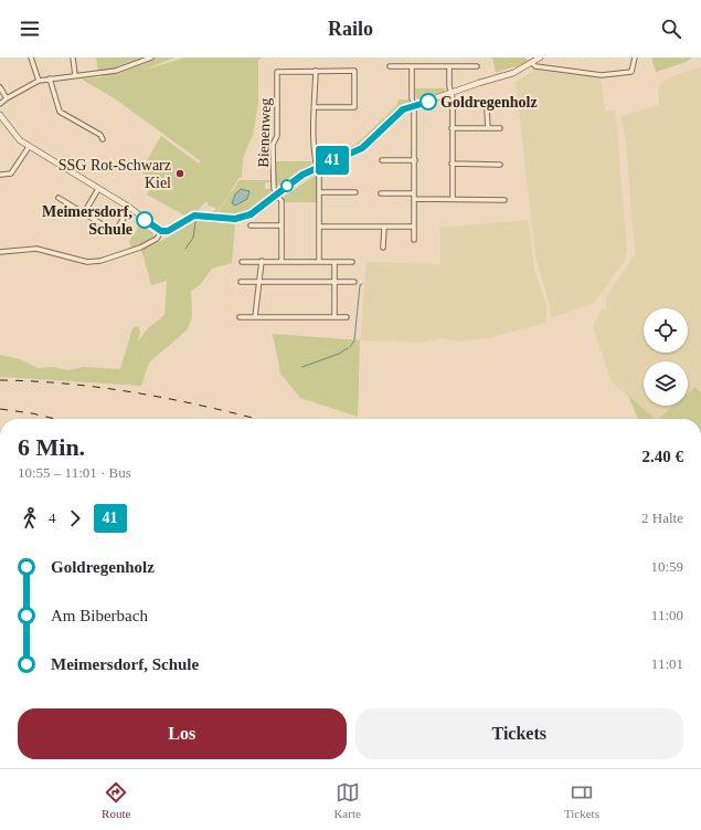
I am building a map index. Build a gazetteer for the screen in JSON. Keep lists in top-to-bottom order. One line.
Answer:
{"streets":{"street":["Bienenweg"]},"places":["Goldregenholz","SSG Rot-Schwarz Kiel","Meimersdorf, Schule"],"lines":["bus line 41"],"page":{"header":"Railo","on_map":"41","heading":["6 Min.","10:55 – 11:01 · Bus","2.40 €"],"legs":["4","41","2 Halte"],"list":[{"name":"Goldregenholz","value":"10:59"},{"name":"Am Biberbach","value":"11:00"},{"name":"Meimersdorf, Schule","value":"11:01"}],"buttons":["Los","Tickets"],"tabs":["Route","Karte","Tickets"]}}
